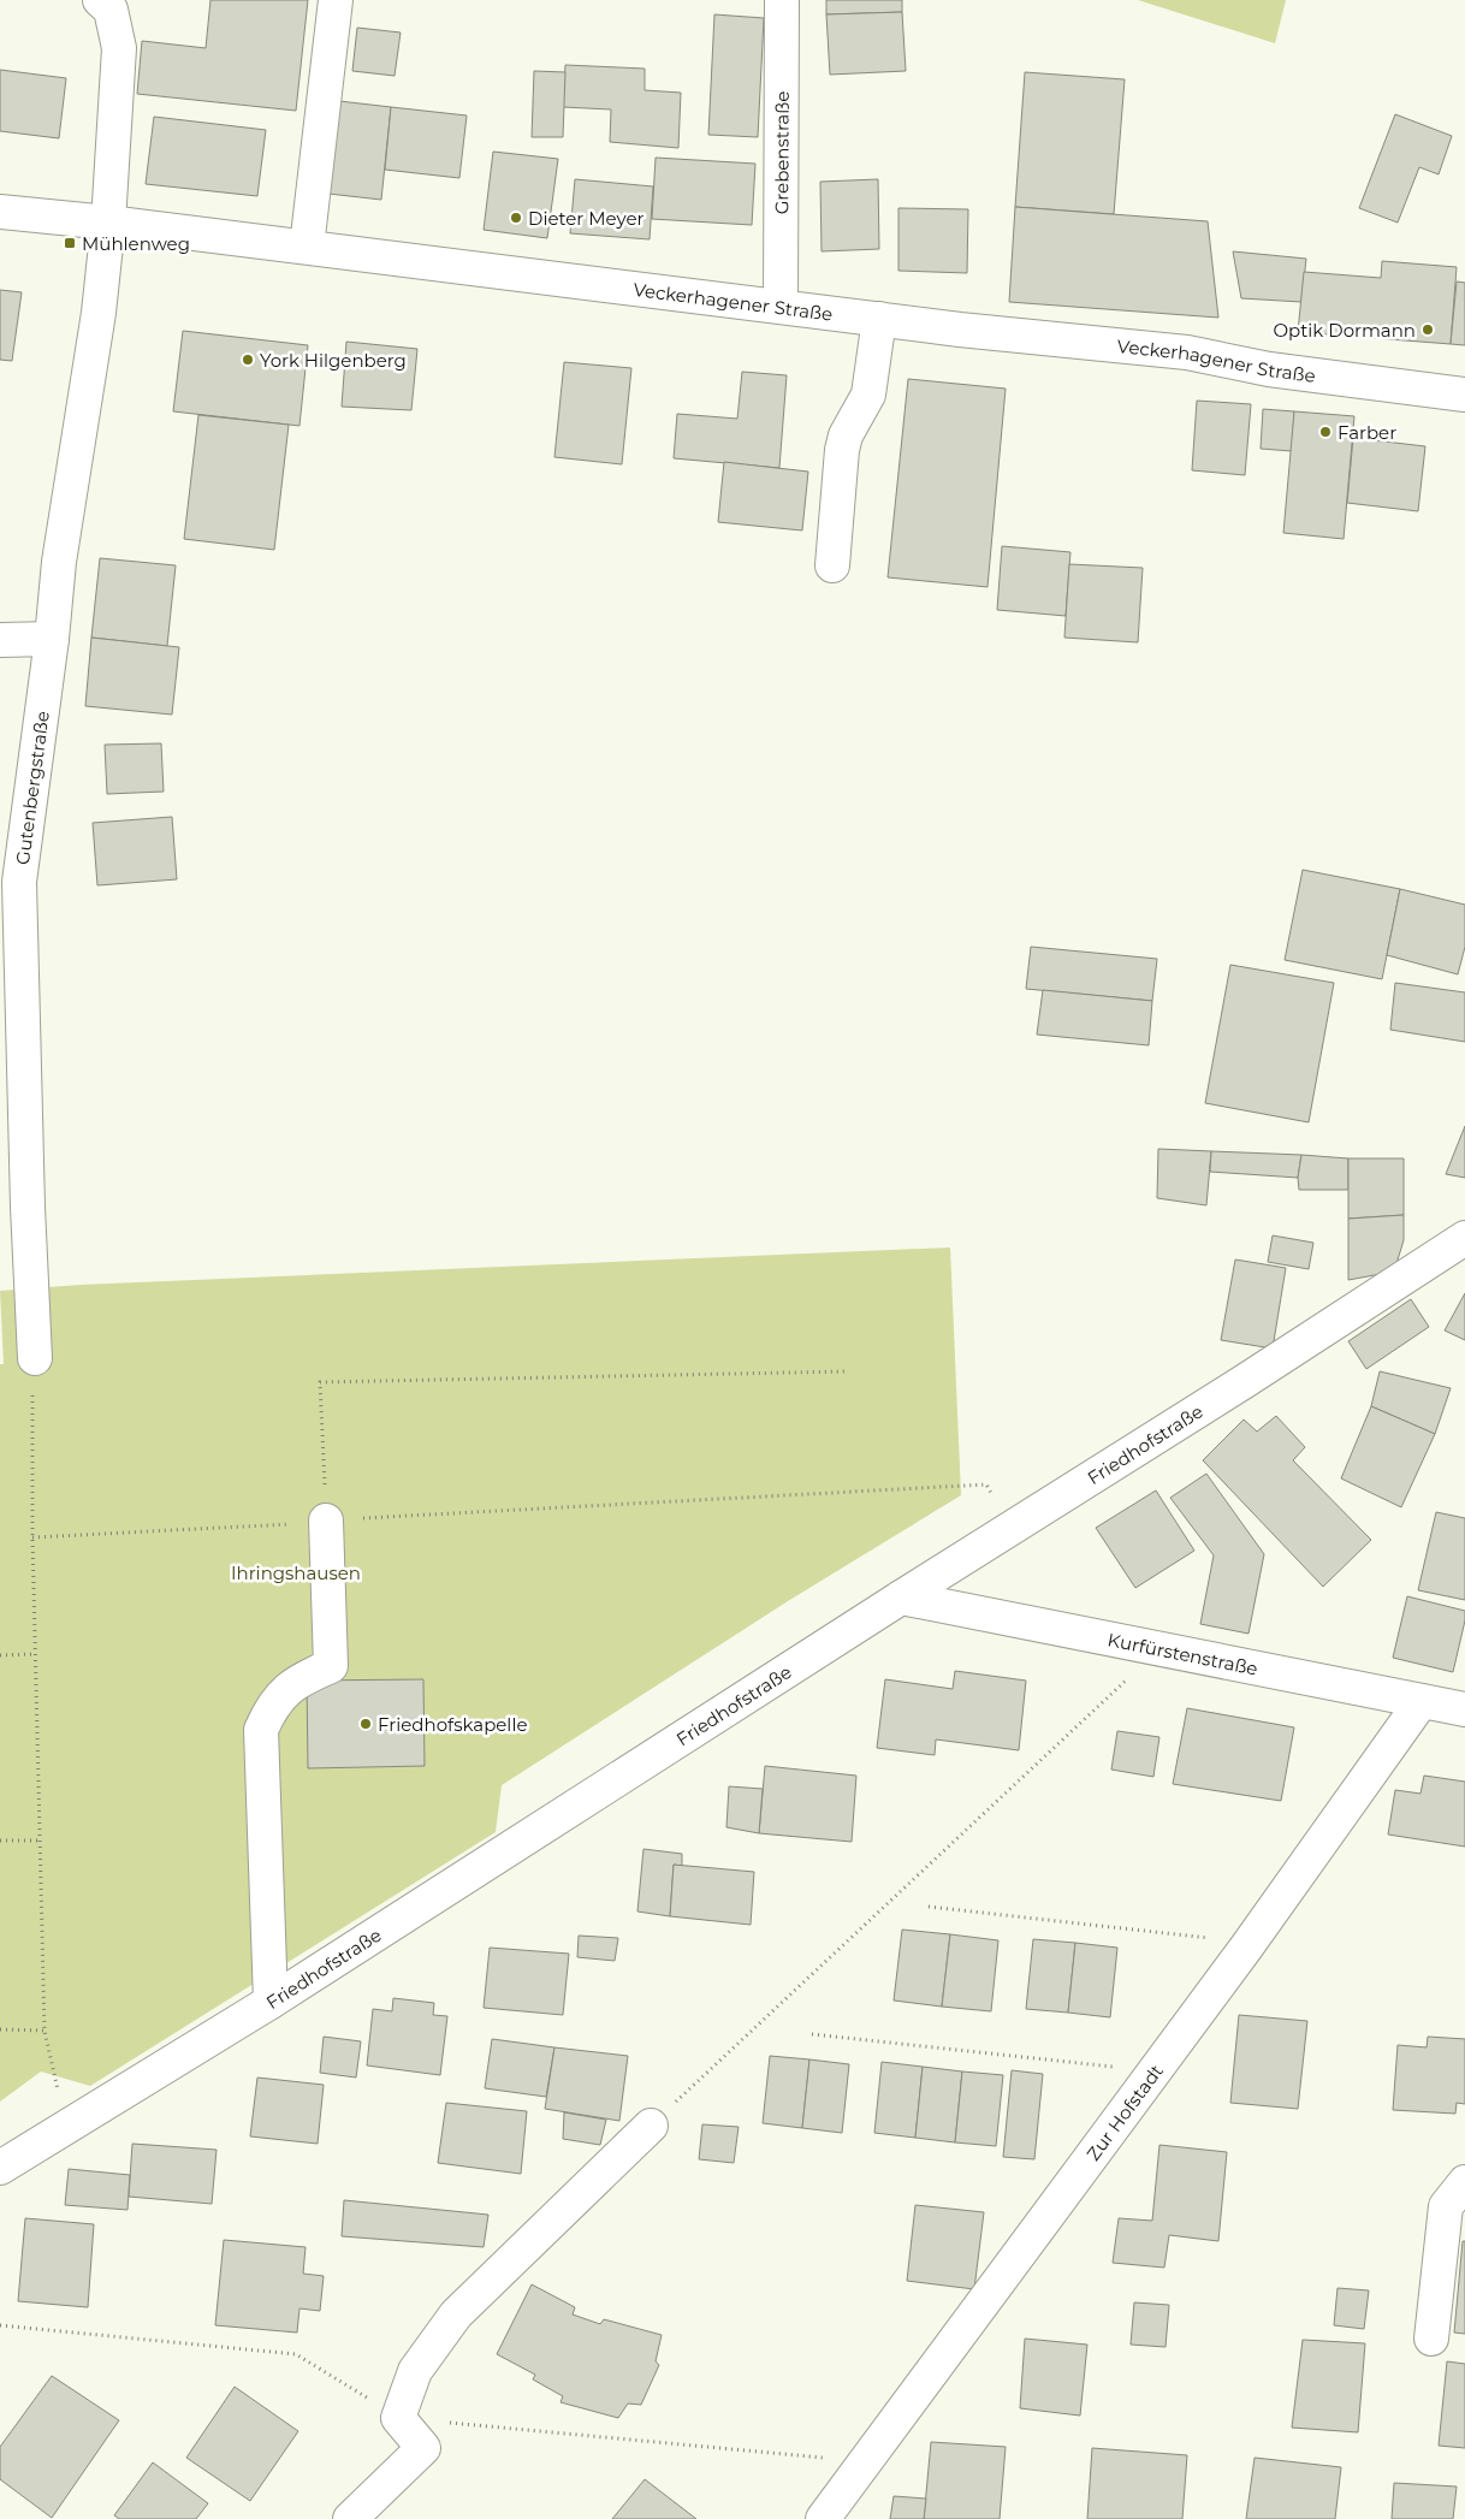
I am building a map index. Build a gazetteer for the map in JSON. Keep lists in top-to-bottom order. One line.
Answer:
{"streets":{"street":["Grebenstraße","Veckerhagener Straße","Gutenbergstraße","Friedhofstraße","Kurfürstenstraße","Zur Hofstadt"]},"crossings":[["Grebenstraße","Veckerhagener Straße"],["Veckerhagener Straße","Gutenbergstraße"],["Friedhofstraße","Kurfürstenstraße"],["Kurfürstenstraße","Zur Hofstadt"]],"parks":["Ihringshausen"],"places":{"other":["Dieter Meyer","Optik Dormann","York Hilgenberg","Farber","Friedhofskapelle"],"transit":["Mühlenweg"]}}
